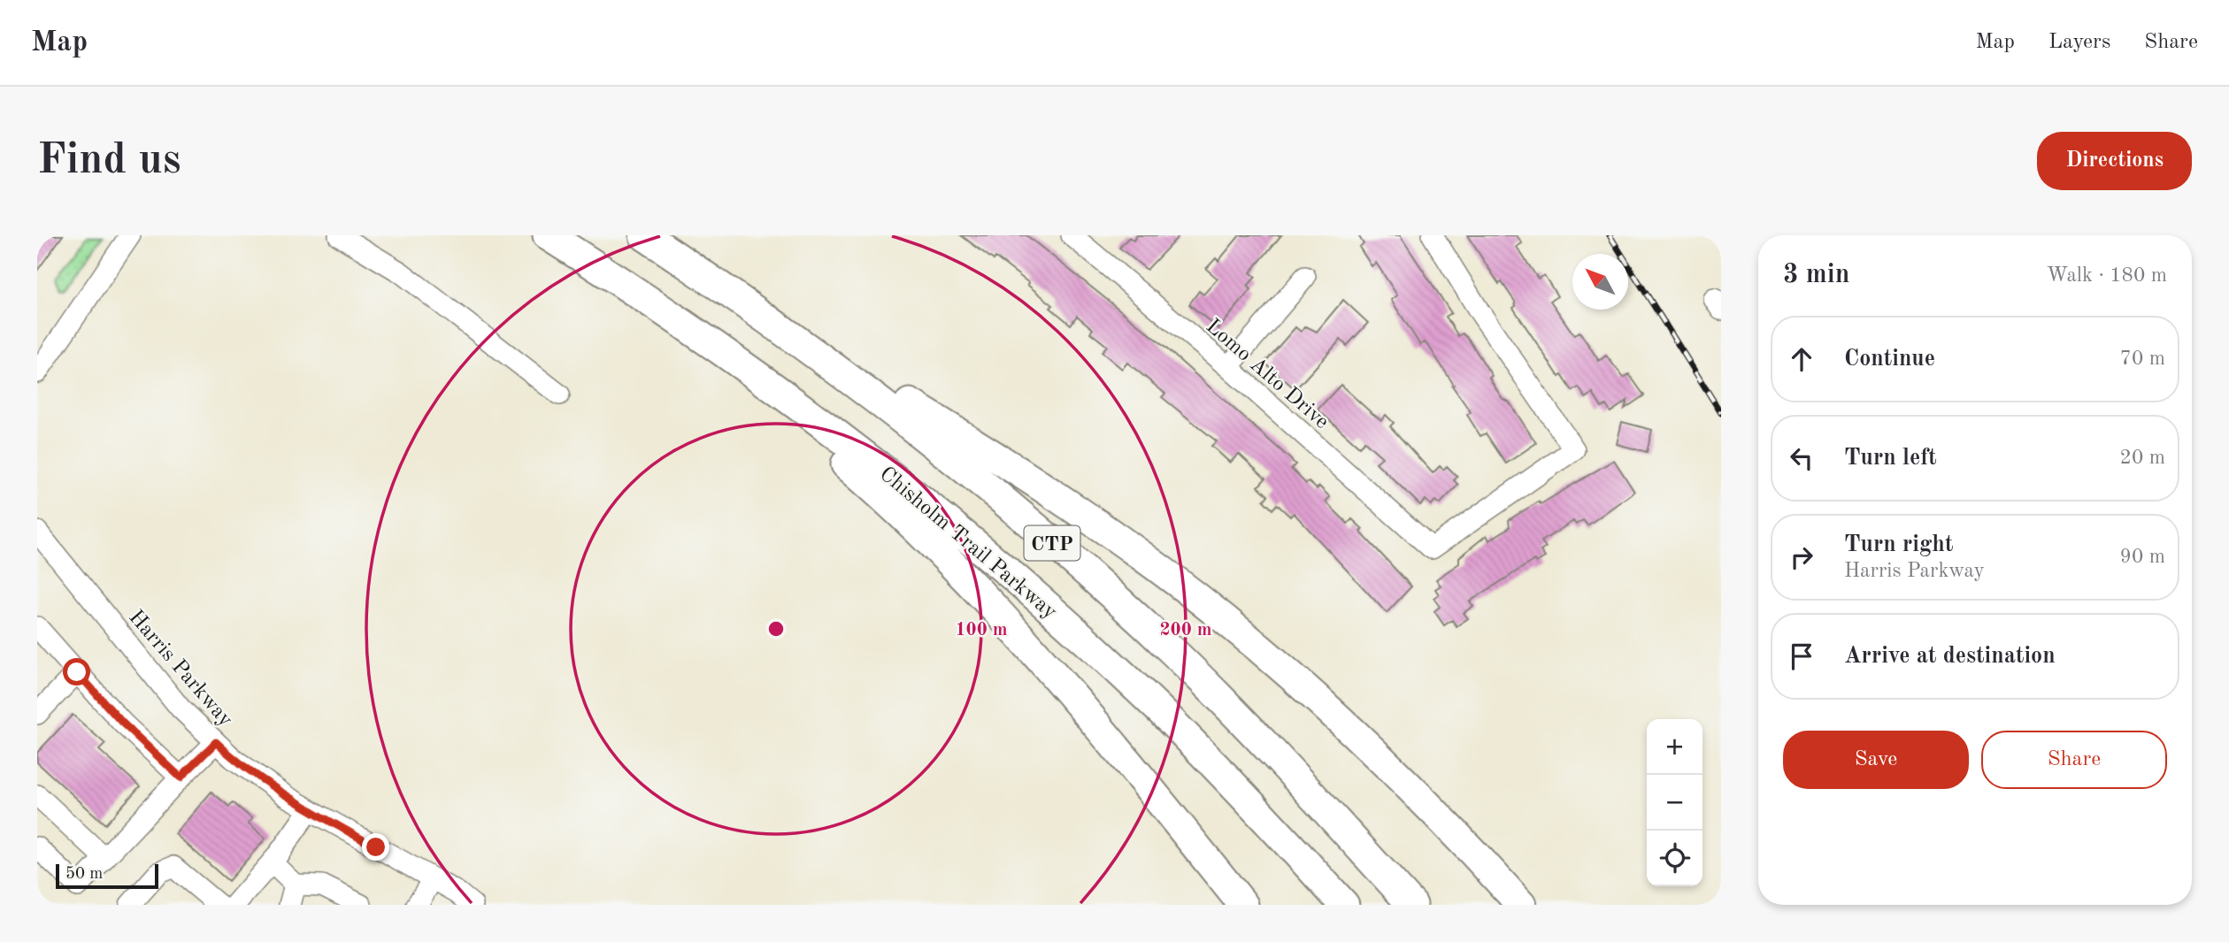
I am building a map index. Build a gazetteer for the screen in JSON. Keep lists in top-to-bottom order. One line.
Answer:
{"streets":{"highway":["Chisholm Trail Parkway","CTP"],"street":["Lomo Alto Drive","Harris Parkway"]},"scale_bar":"50 m","north":"top left","page":{"header":"Map","nav":["Map","Layers","Share"],"buttons":["Directions",["Save","Share"]],"title":"Find us","heading":["3 min","Walk · 180 m"],"list":[["Continue","70 m"],["Turn left","20 m"],["Turn right","Harris Parkway","90 m"],"Arrive at destination"],"map_buttons":["+","−"],"scale":"50 m"},"rings":["100 m","200 m"]}
